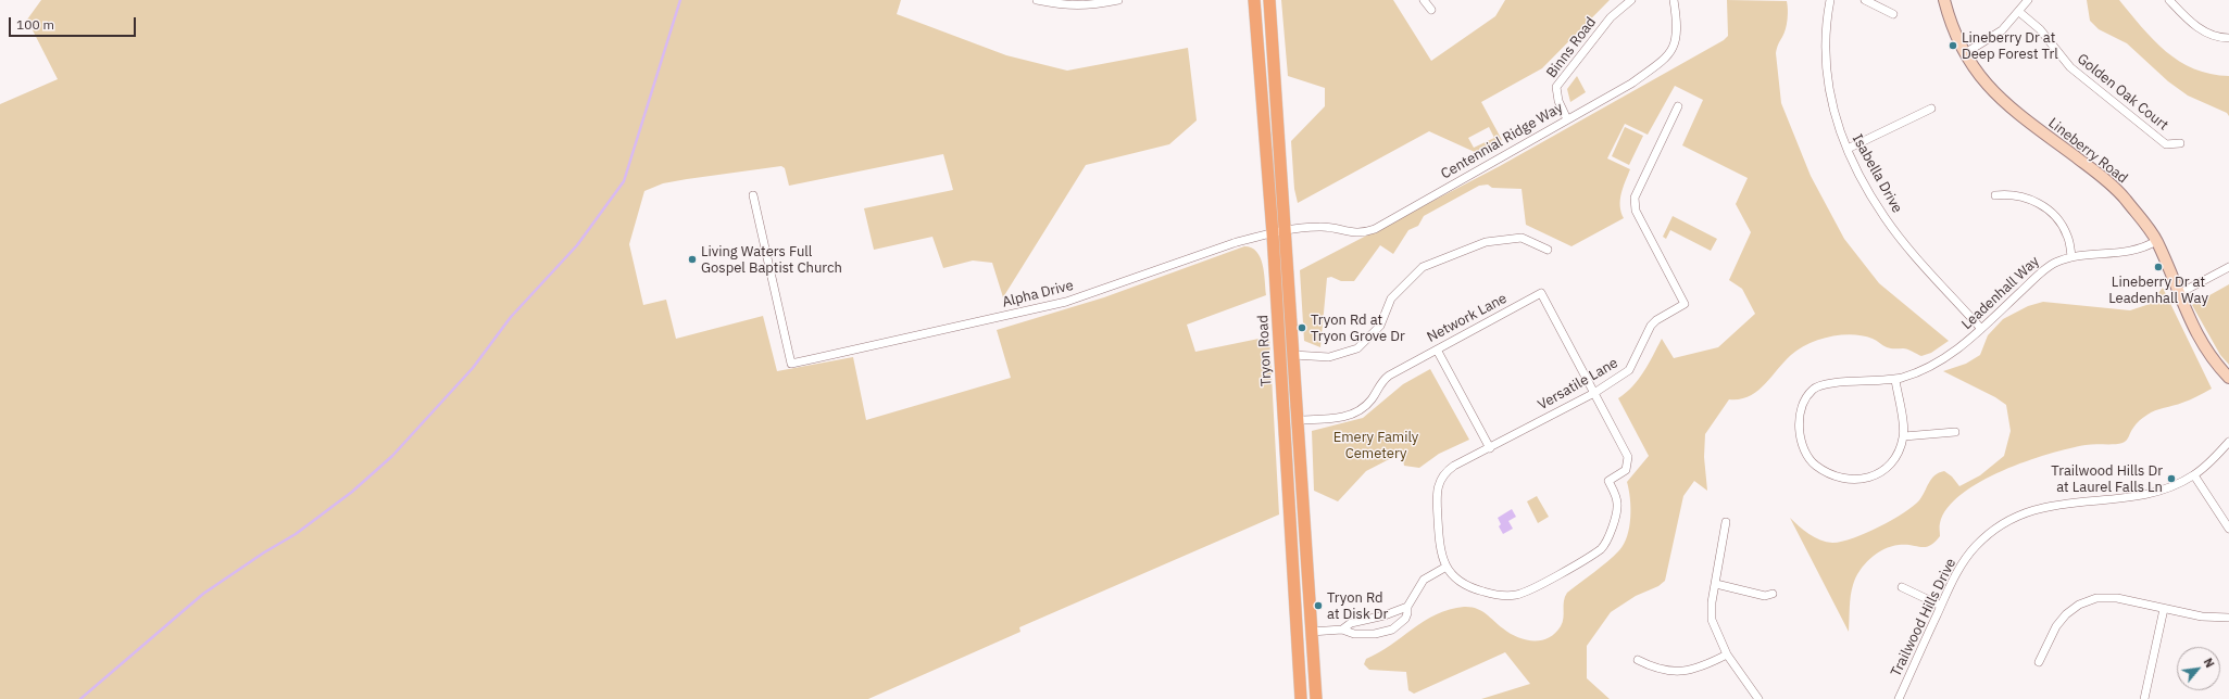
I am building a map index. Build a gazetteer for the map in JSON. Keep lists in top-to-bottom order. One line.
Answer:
{"streets":{"main road":["Tryon Road"],"street":["Binns Road","Golden Oak Court","Centennial Ridge Way","Lineberry Road","Isabella Drive","Leadenhall Way","Alpha Drive","Network Lane","Versatile Lane","Trailwood Hills Drive"]},"crossings":[["Binns Road","Centennial Ridge Way"],["Centennial Ridge Way","Alpha Drive"],["Centennial Ridge Way","Tryon Road"],["Lineberry Road","Leadenhall Way"],["Isabella Drive","Leadenhall Way"],["Alpha Drive","Tryon Road"],["Network Lane","Tryon Road"],["Network Lane","Versatile Lane"]],"parks":["Emery Family Cemetery"],"places":["Lineberry Dr at Deep Forest Trl","Living Waters Full Gospel Baptist Church","Lineberry Dr at Leadenhall Way","Tryon Rd at Tryon Grove Dr","Trailwood Hills Dr at Laurel Falls Ln","Tryon Rd at Disk Dr"],"scale_bar":"100 m","north":"top right"}
